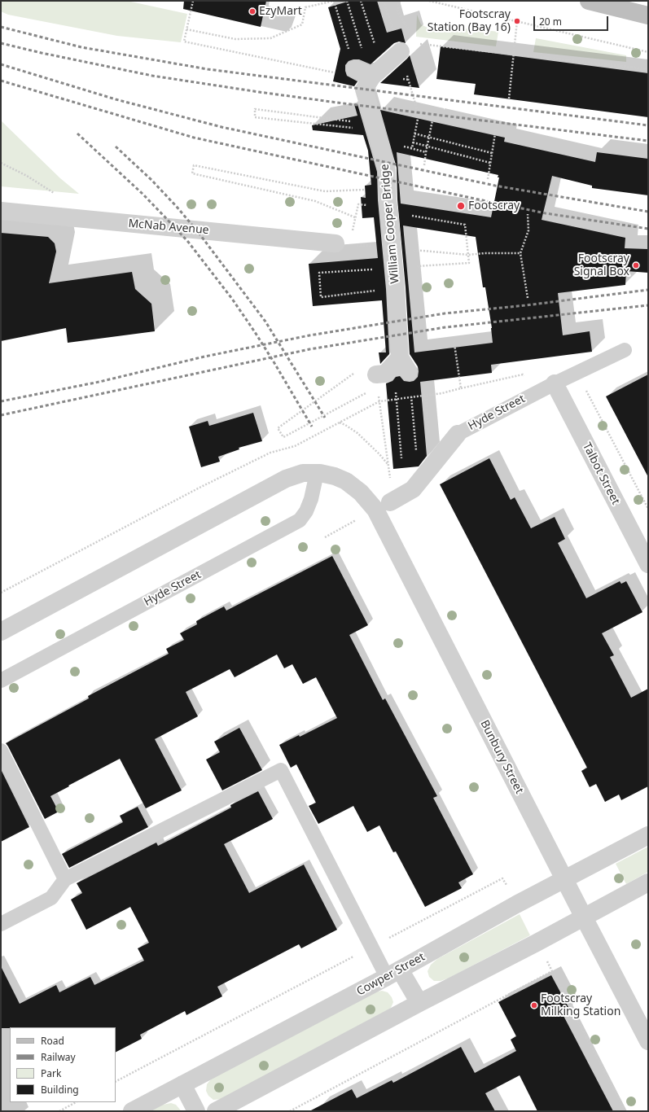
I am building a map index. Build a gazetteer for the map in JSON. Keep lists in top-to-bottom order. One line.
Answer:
{"streets":{"street":["William Cooper Bridge","McNab Avenue","Hyde Street","Talbot Street","Bunbury Street","Cowper Street"]},"crossings":[["Hyde Street","Talbot Street"],["Hyde Street","Bunbury Street"],["Bunbury Street","Cowper Street"]],"places":["EzyMart","Footscray Station (Bay 16)","Footscray","Footscray Signal Box","Footscray Milking Station"],"legend":["Road","Railway","Park","Building"],"scale_bar":"20 m"}
